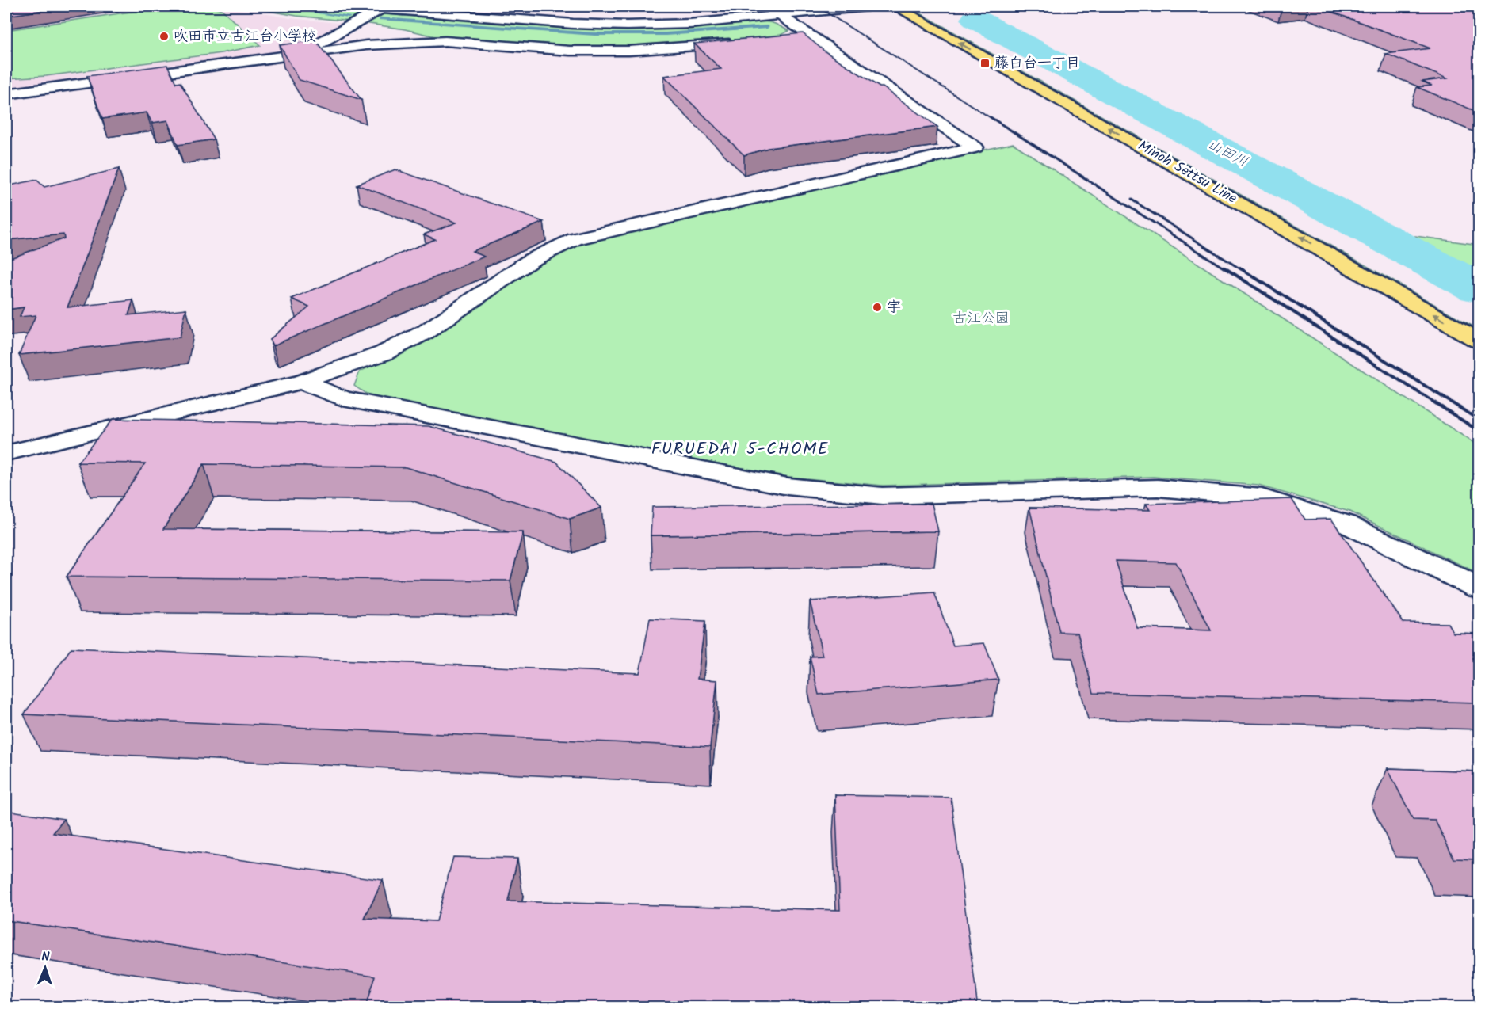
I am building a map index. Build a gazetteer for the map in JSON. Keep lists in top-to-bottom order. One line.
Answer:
{"streets":{"main road":["Minoh Settsu Line"]},"districts":["FURUEDAI 5-CHOME"],"water":["山田川"],"parks":["古江公園"],"places":{"other":["吹田市立古江台小学校","宇"],"transit":["藤白台一丁目"]},"north":"top"}
